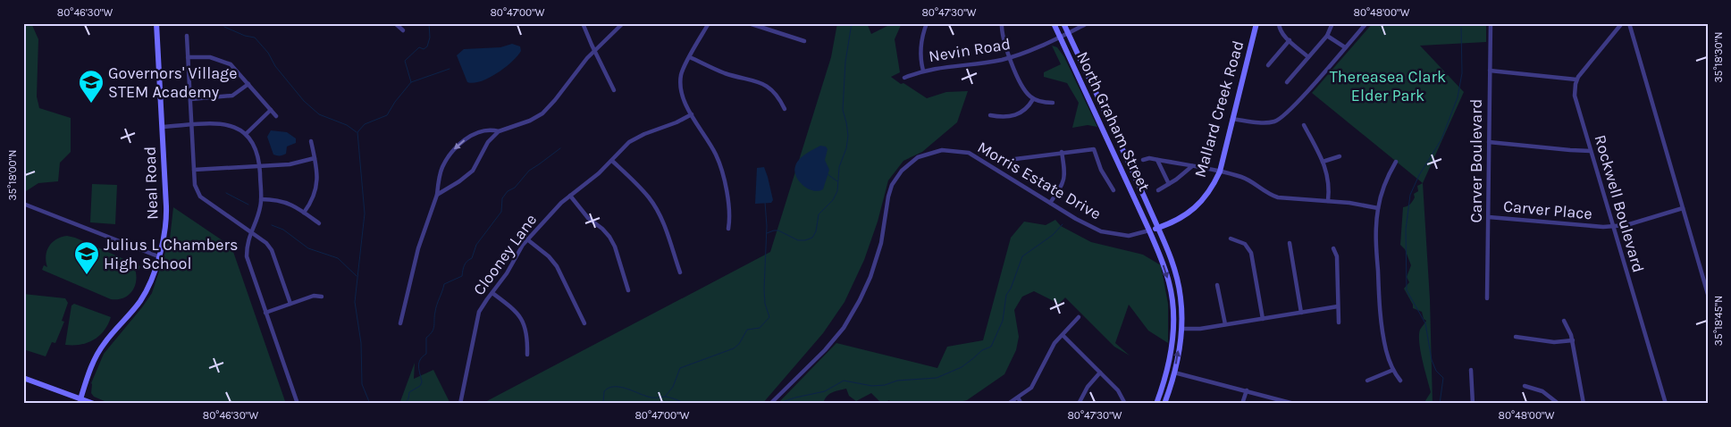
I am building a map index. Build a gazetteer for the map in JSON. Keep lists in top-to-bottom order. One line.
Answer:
{"streets":{"main road":["Mallard Creek Road","North Graham Street","Neal Road"],"street":["Nevin Road","Carver Boulevard","Morris Estate Drive","Rockwell Boulevard","Carver Place","Clooney Lane"]},"crossings":[["Nevin Road","North Graham Street"],["Mallard Creek Road","North Graham Street"],["Mallard Creek Road","Morris Estate Drive"],["North Graham Street","Morris Estate Drive"],["Carver Boulevard","Carver Place"],["Rockwell Boulevard","Carver Place"]],"parks":["Thereasea Clark Elder Park"],"places":{"school or university":["Governors' Village STEM Academy","Julius L Chambers High School"]},"coordinates":["80°46'30\"W","80°47'00\"W","80°47'30\"W","80°48'00\"W","35°18'30\"N","35°18'00\"N","35°18'45\"N"]}
